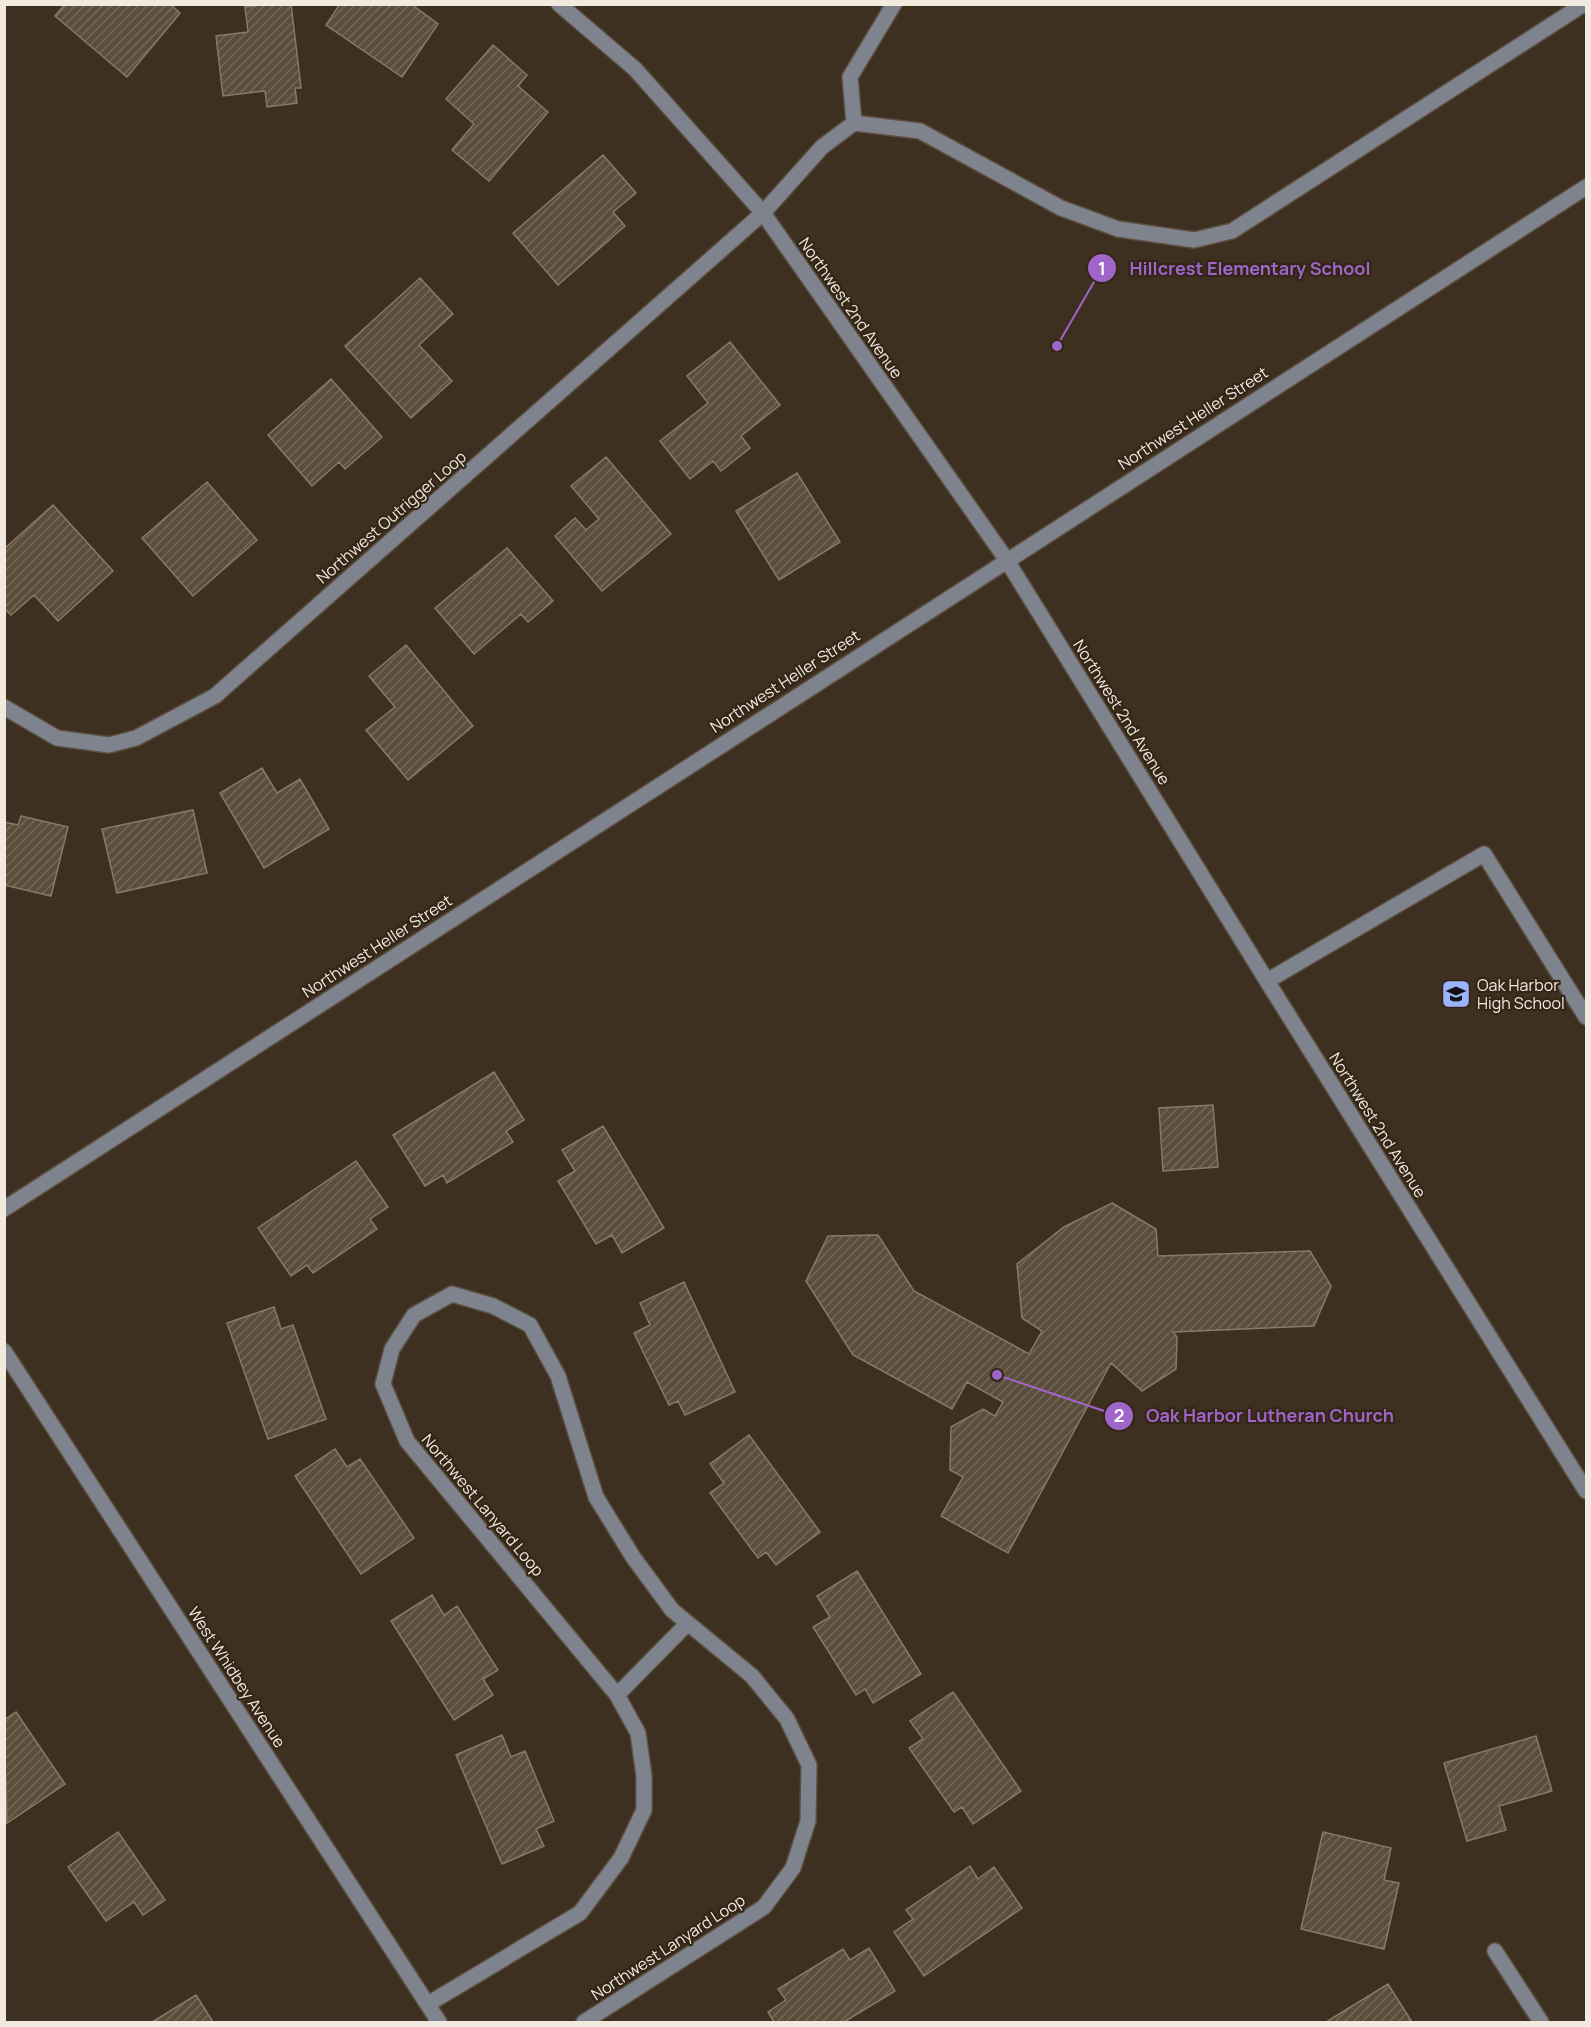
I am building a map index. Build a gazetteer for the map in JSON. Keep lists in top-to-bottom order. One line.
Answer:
{"streets":{"street":["Northwest 2nd Avenue","Northwest Heller Street","Northwest Outrigger Loop","Northwest Lanyard Loop","West Whidbey Avenue"]},"crossings":[["Northwest 2nd Avenue","Northwest Heller Street"],["Northwest 2nd Avenue","Northwest Outrigger Loop"],["Northwest Lanyard Loop","West Whidbey Avenue"]],"places":{"other":["Hillcrest Elementary School","Oak Harbor Lutheran Church"],"school or university":["Oak Harbor High School"]}}
